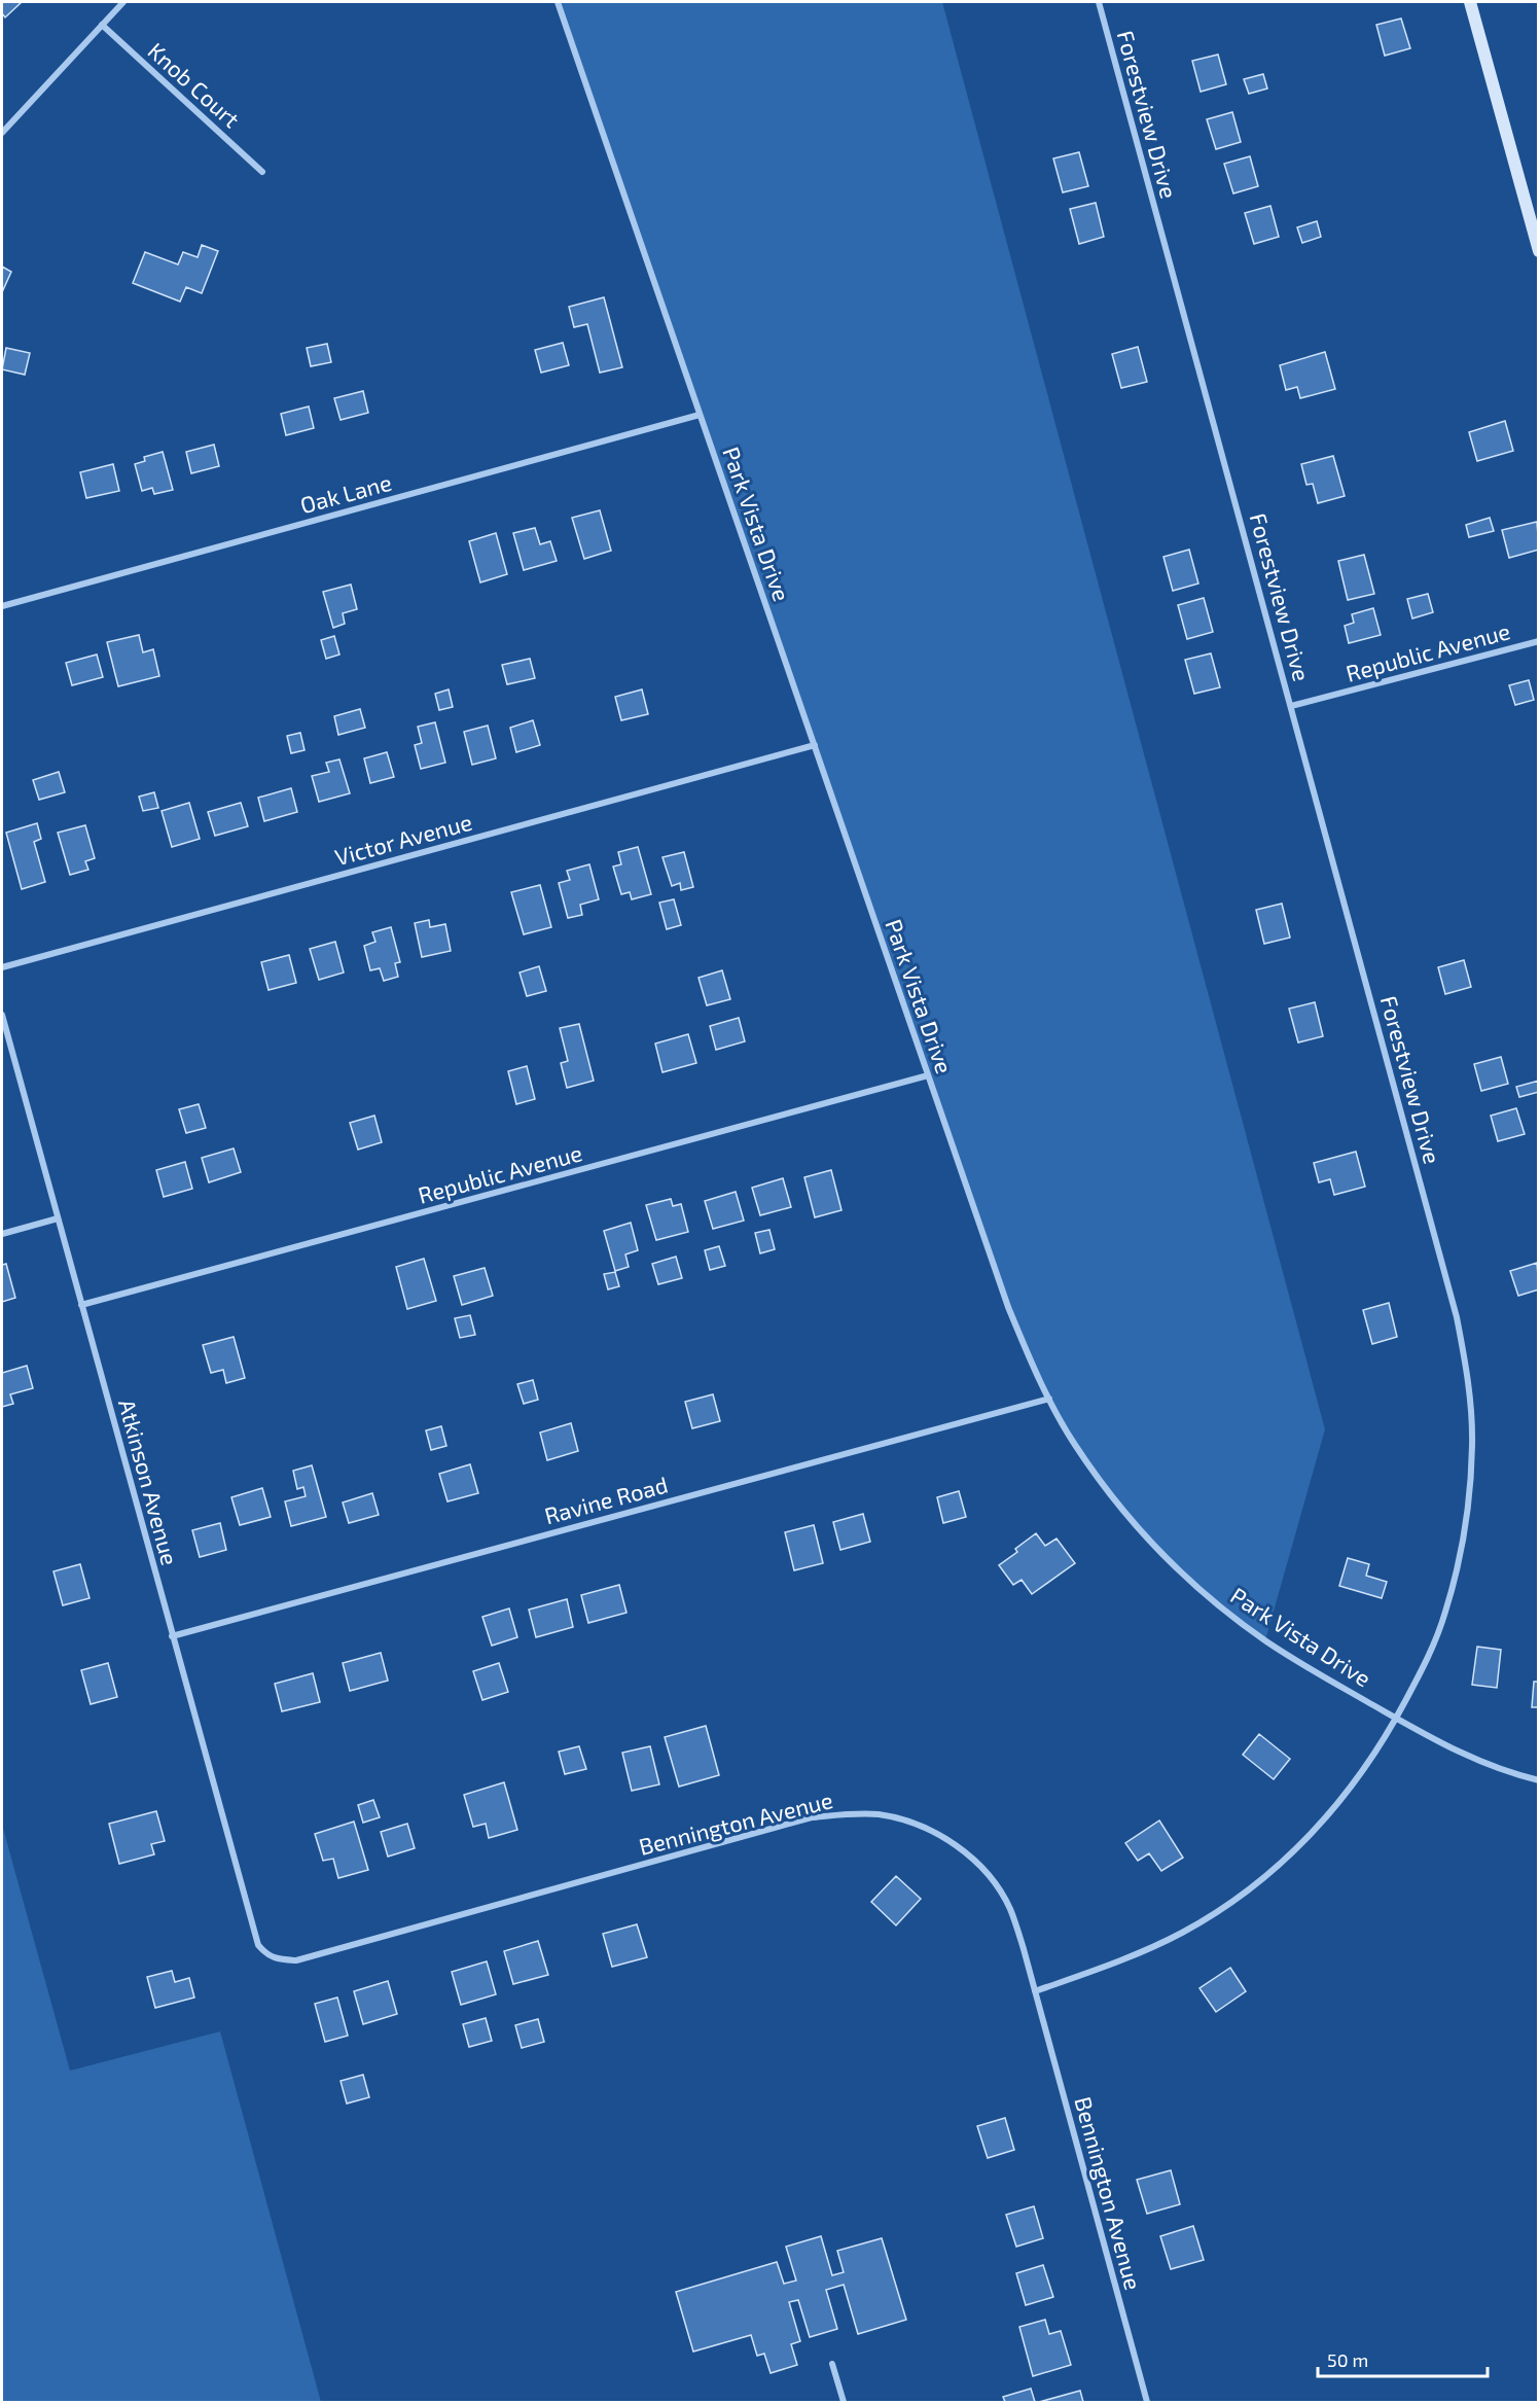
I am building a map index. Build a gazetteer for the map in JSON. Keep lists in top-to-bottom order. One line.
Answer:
{"streets":{"street":["Knob Court","Forestview Drive","Oak Lane","Park Vista Drive","Republic Avenue","Victor Avenue","Atkinson Avenue","Ravine Road","Bennington Avenue"]},"crossings":[["Forestview Drive","Park Vista Drive"],["Forestview Drive","Republic Avenue"],["Forestview Drive","Bennington Avenue"],["Oak Lane","Park Vista Drive"],["Park Vista Drive","Republic Avenue"],["Park Vista Drive","Victor Avenue"],["Park Vista Drive","Ravine Road"],["Republic Avenue","Atkinson Avenue"],["Atkinson Avenue","Ravine Road"],["Atkinson Avenue","Bennington Avenue"]],"scale_bar":"50 m"}
